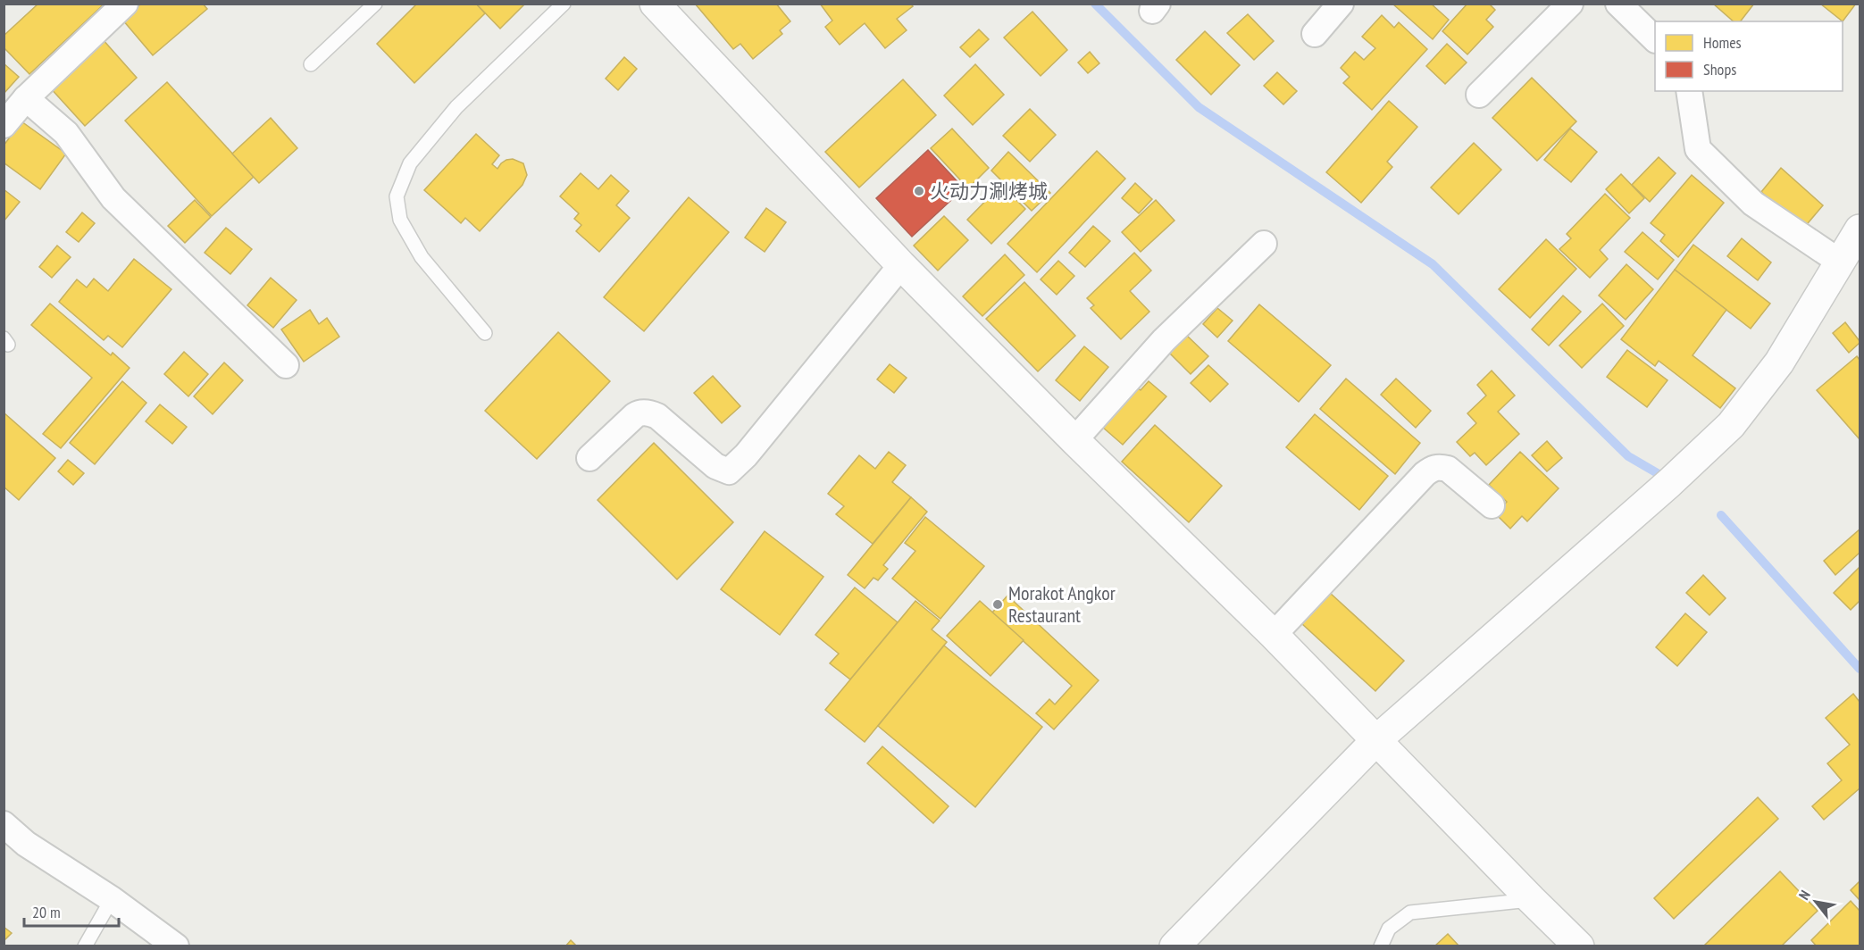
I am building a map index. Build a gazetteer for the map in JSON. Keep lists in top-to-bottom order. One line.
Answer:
{"places":["火动力涮烤城","Morakot Angkor Restaurant"],"legend":["Homes","Shops"],"scale_bar":"20 m","north":"top left"}
